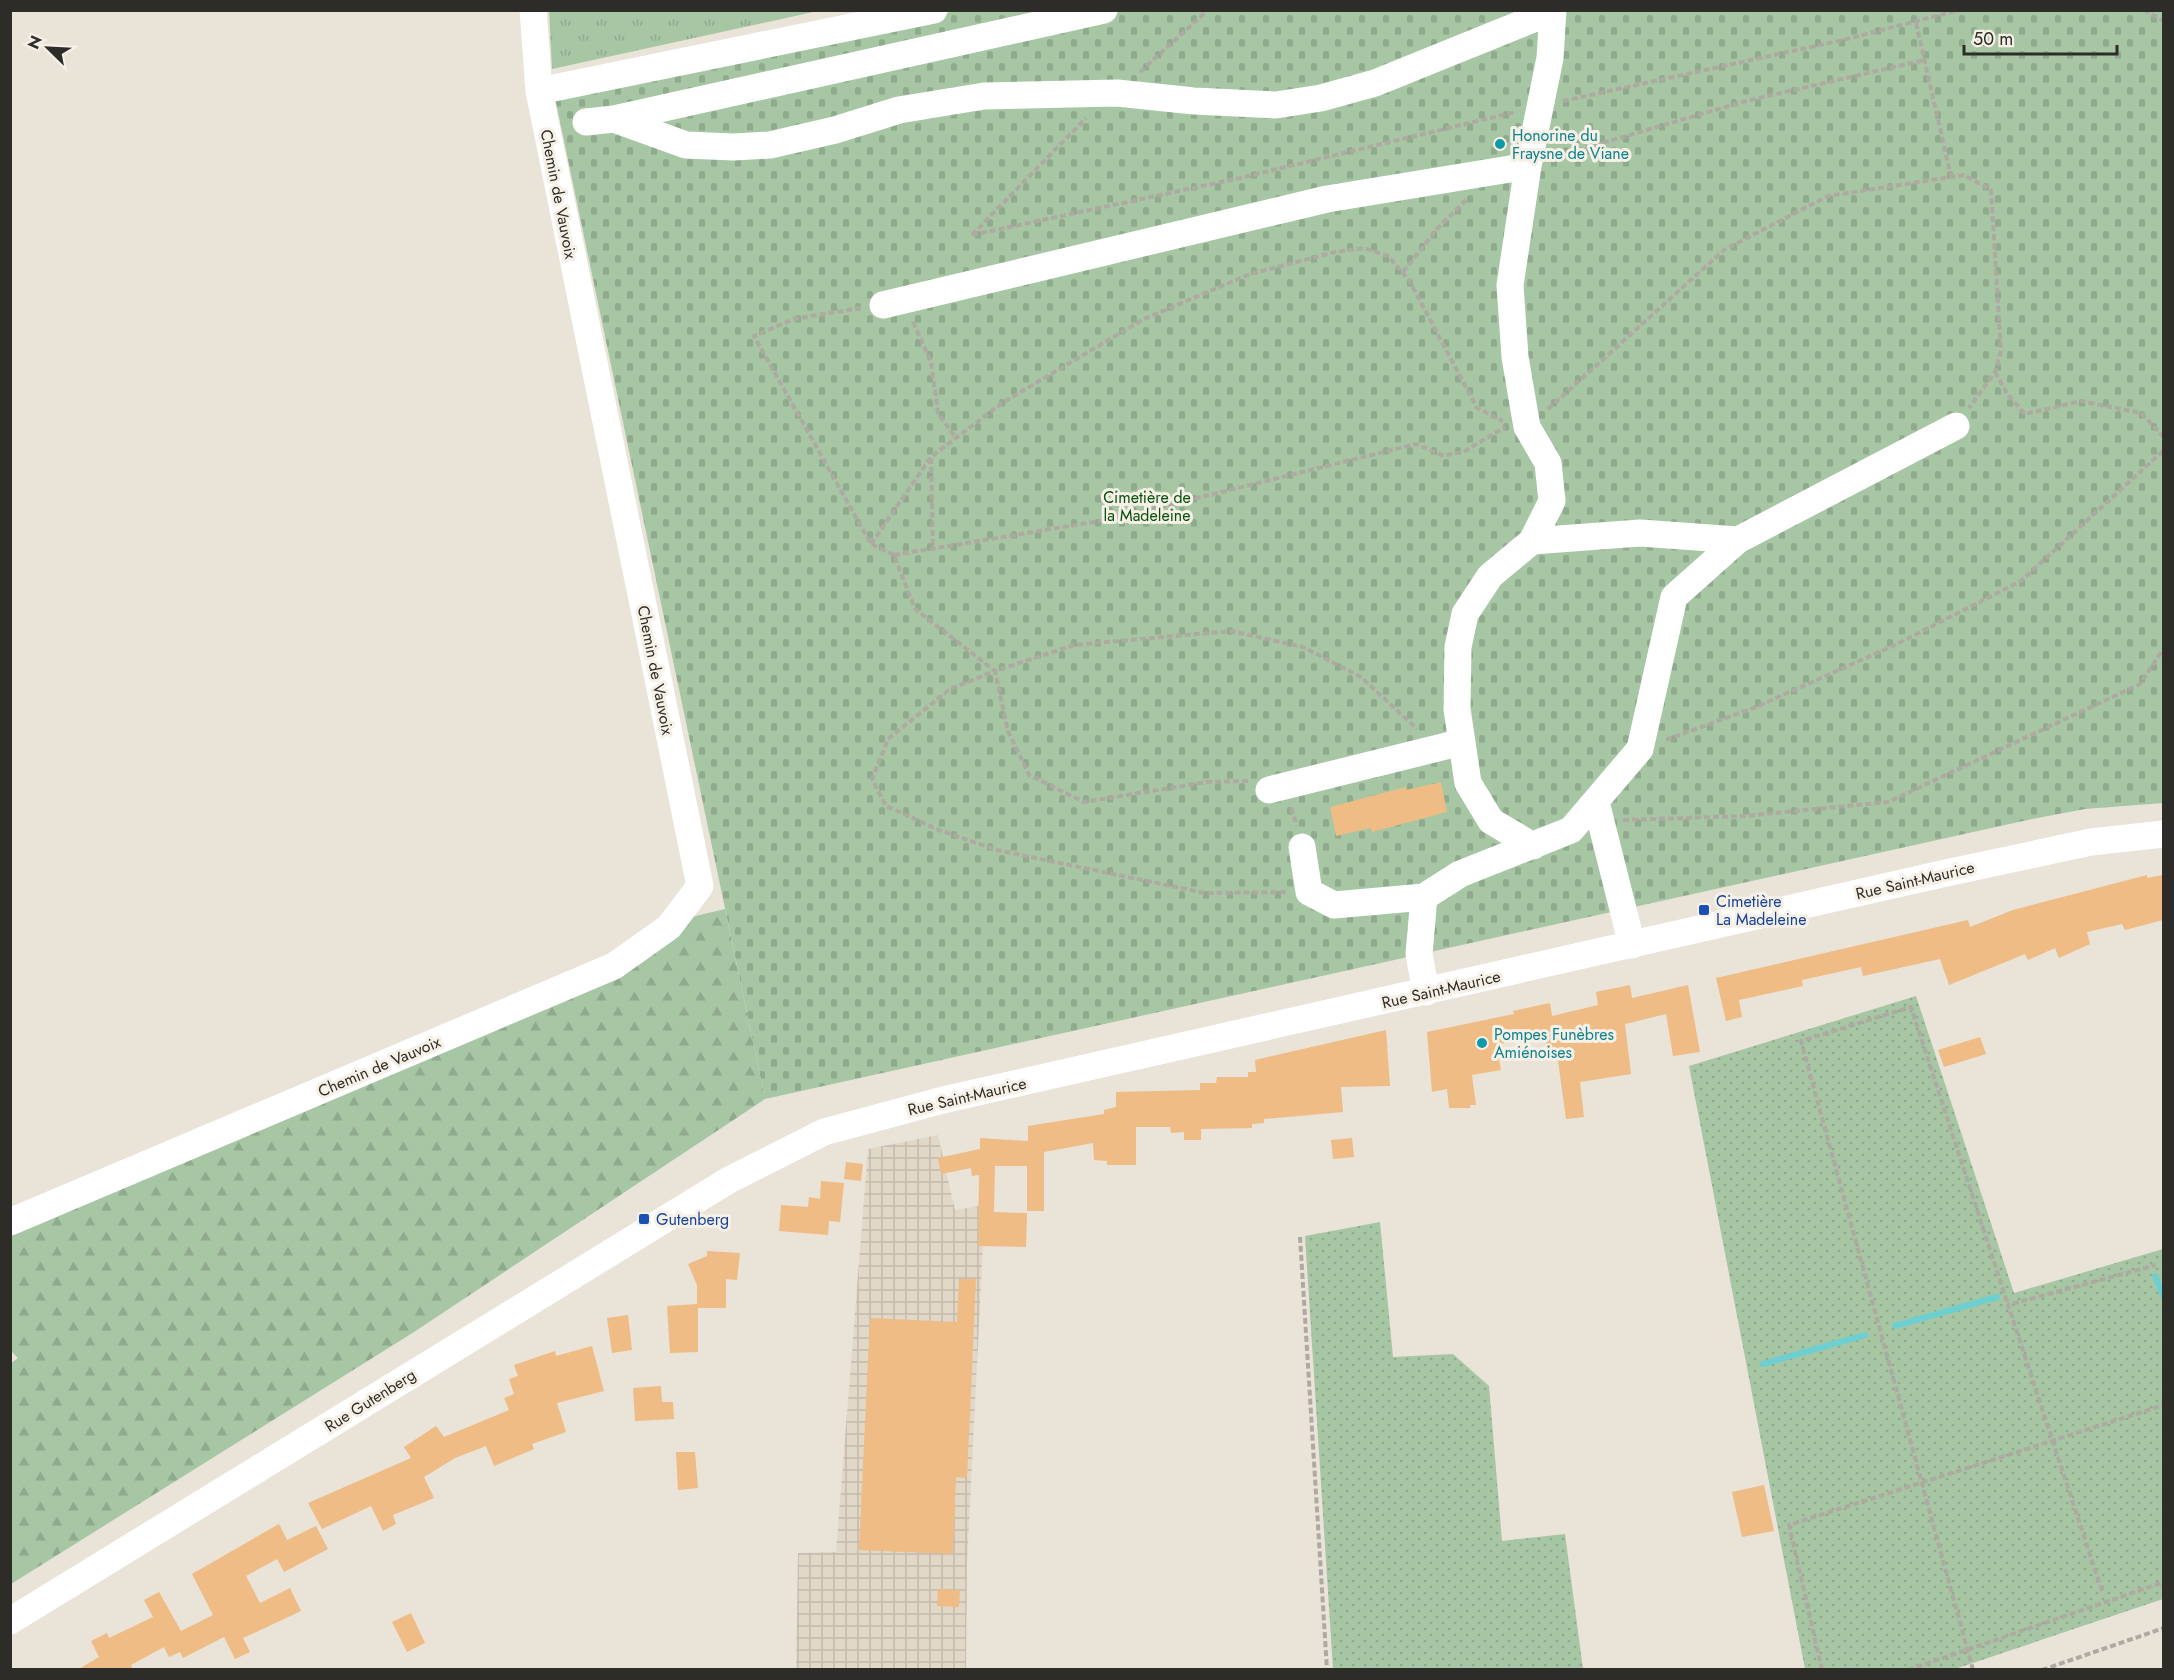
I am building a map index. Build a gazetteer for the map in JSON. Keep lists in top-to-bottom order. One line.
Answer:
{"streets":{"street":["Chemin de Vauvoix","Rue Saint-Maurice","Rue Gutenberg"]},"crossings":[["Rue Saint-Maurice","Rue Gutenberg"]],"parks":["Cimetière de la Madeleine"],"places":{"other":["Honorine du Fraysne de Viane","Pompes Funèbres Amiénoises"],"transit":["Cimetière La Madeleine","Gutenberg"]},"scale_bar":"50 m","north":"top left"}
